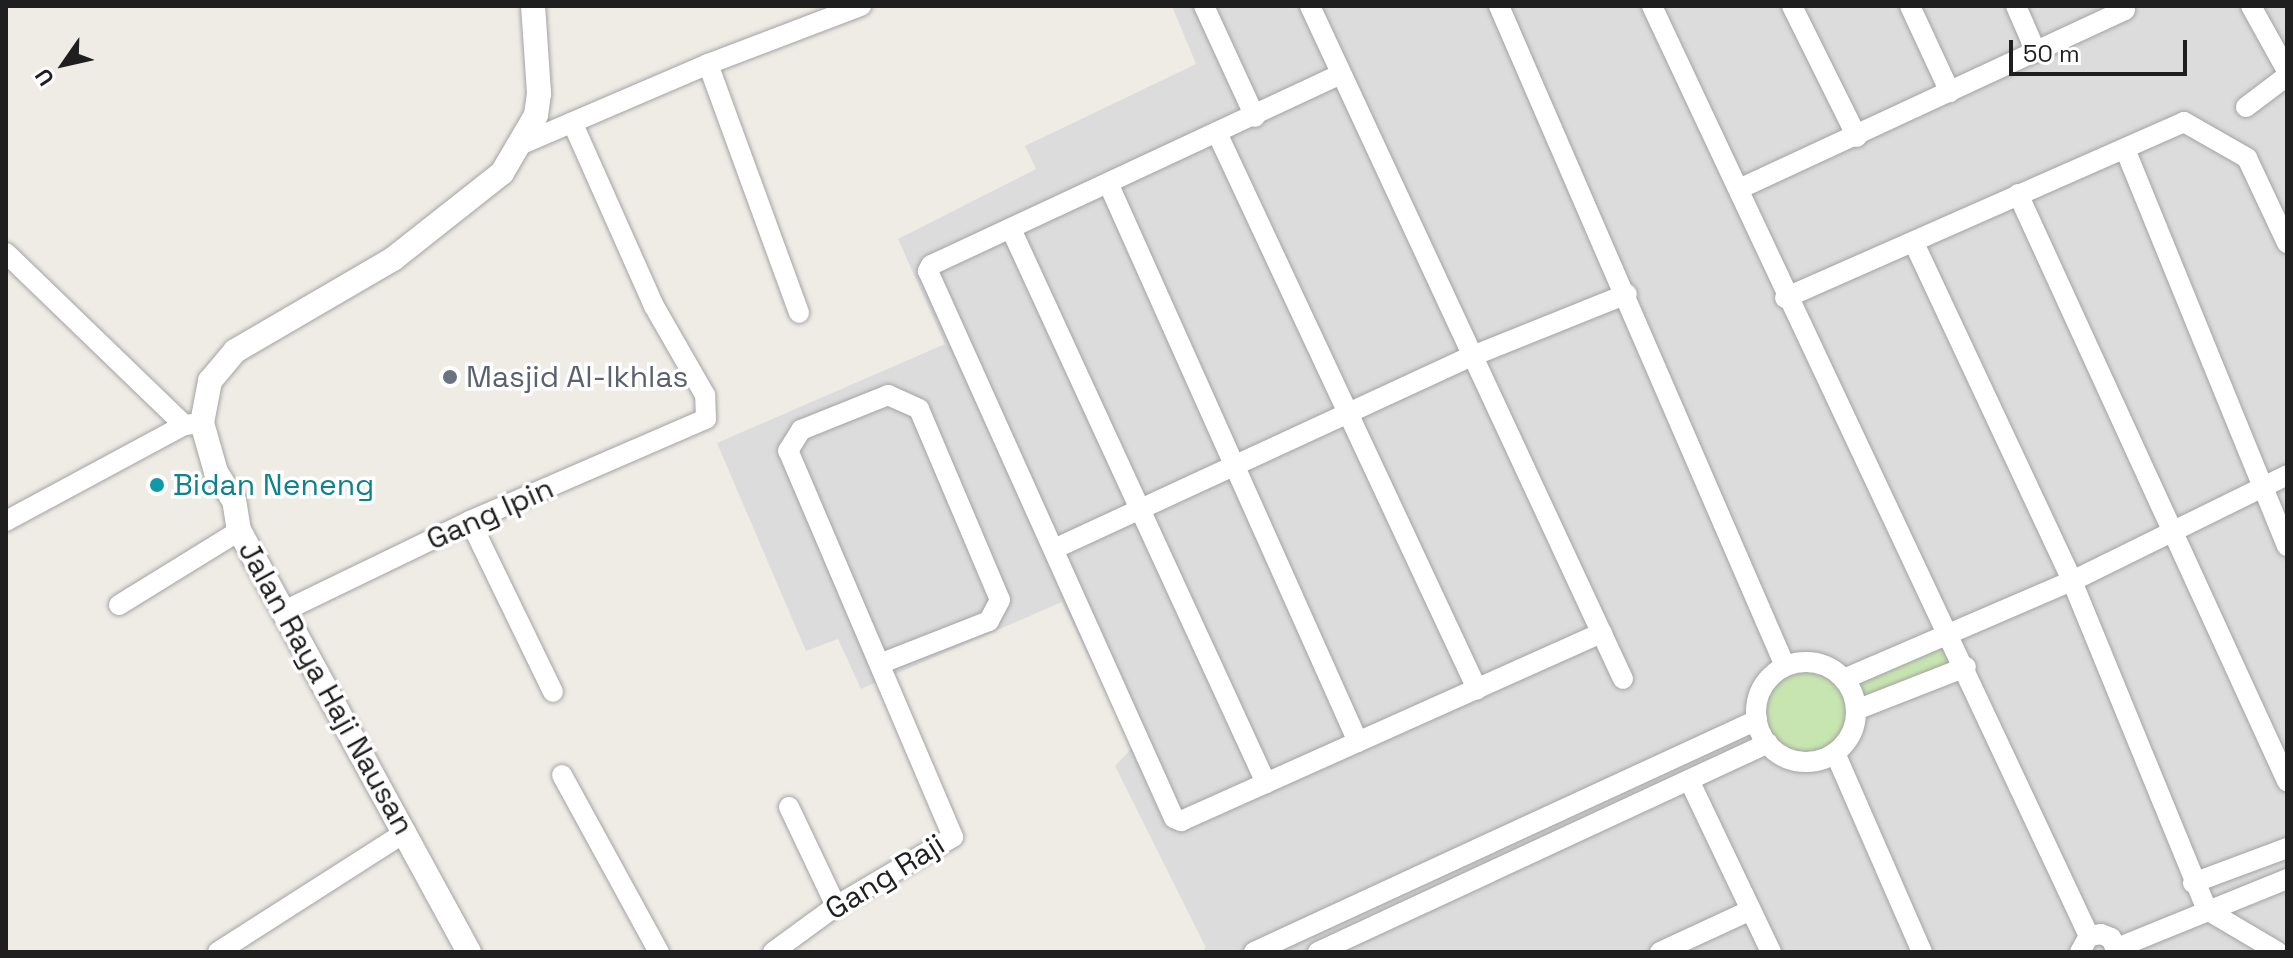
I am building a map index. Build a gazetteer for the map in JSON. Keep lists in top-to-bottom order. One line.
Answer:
{"streets":{"street":["Gang Ipin","Jalan Raya Haji Nausan","Gang Raji"]},"crossings":[["Gang Ipin","Jalan Raya Haji Nausan"]],"places":["Masjid Al-Ikhlas","Bidan Neneng"],"scale_bar":"50 m","north":"bottom left"}
